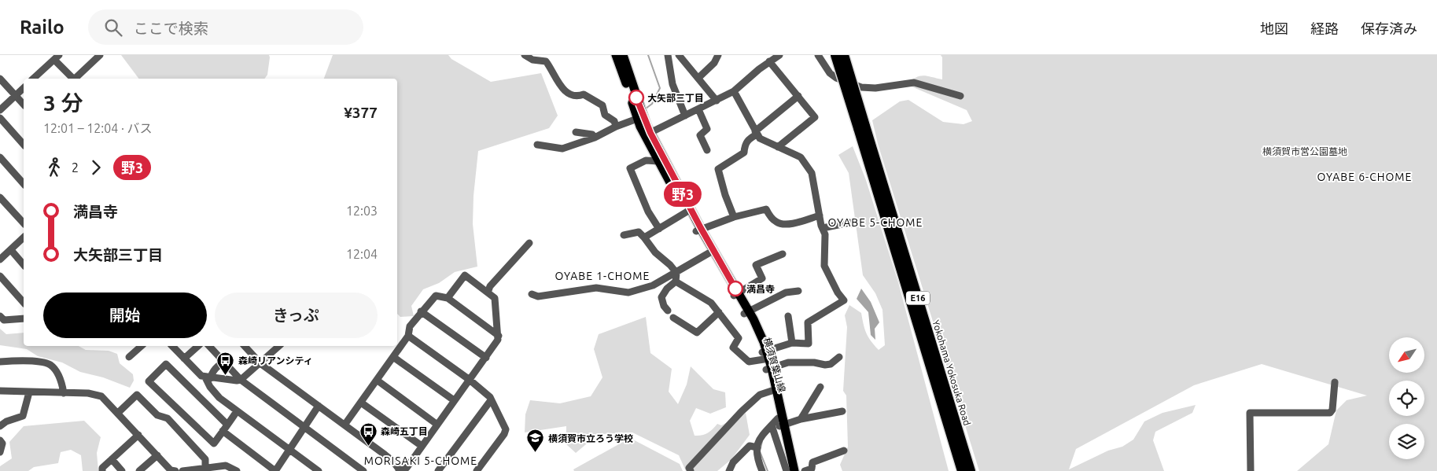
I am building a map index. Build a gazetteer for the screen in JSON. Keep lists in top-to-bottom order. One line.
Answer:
{"streets":{"highway":["E16","Yokohama Yokosuka Road"],"main road":["横須賀葉山線"]},"districts":["OYABE 6-CHOME","OYABE 5-CHOME","OYABE 1-CHOME","MORISAKI 5-CHOME"],"parks":["横須賀市営公園墓地"],"places":{"other":["大矢部三丁目","満昌寺"],"bus stop":["森崎リアンシティ","森崎五丁目"],"school or university":["横須賀市立ろう学校"]},"lines":["bus line 野3"],"north":"bottom left","page":{"header":"Railo","search":"ここで検索","nav":["地図","経路","保存済み"],"on_map":"野3","heading":["3 分","12:01 – 12:04 · バス","¥377"],"legs":["2","野3"],"list":[{"name":"満昌寺","value":"12:03"},{"name":"大矢部三丁目","value":"12:04"}],"buttons":["開始","きっぷ"]}}
